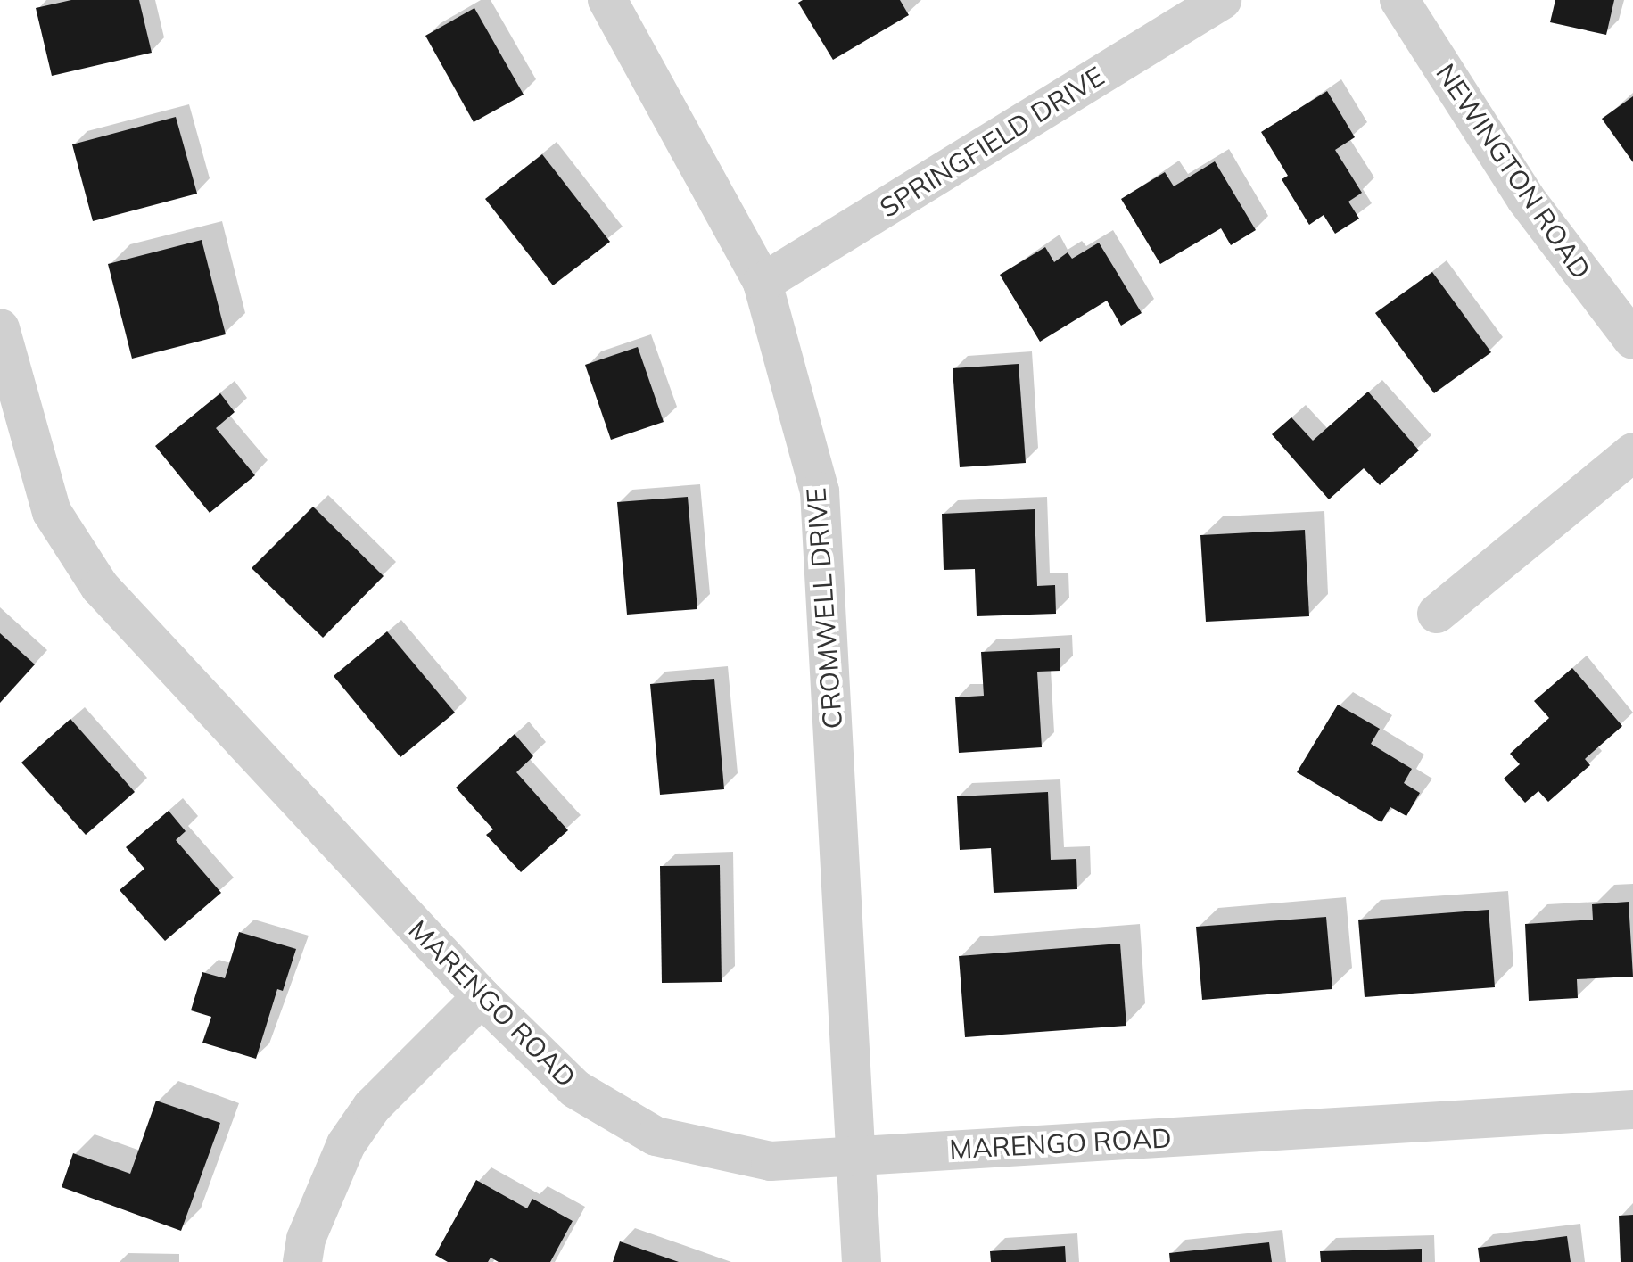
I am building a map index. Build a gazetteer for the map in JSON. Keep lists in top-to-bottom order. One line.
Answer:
{"streets":{"street":["SPRINGFIELD DRIVE","NEWINGTON ROAD","CROMWELL DRIVE","MARENGO ROAD"]},"crossings":[["SPRINGFIELD DRIVE","CROMWELL DRIVE"],["CROMWELL DRIVE","MARENGO ROAD"]]}
